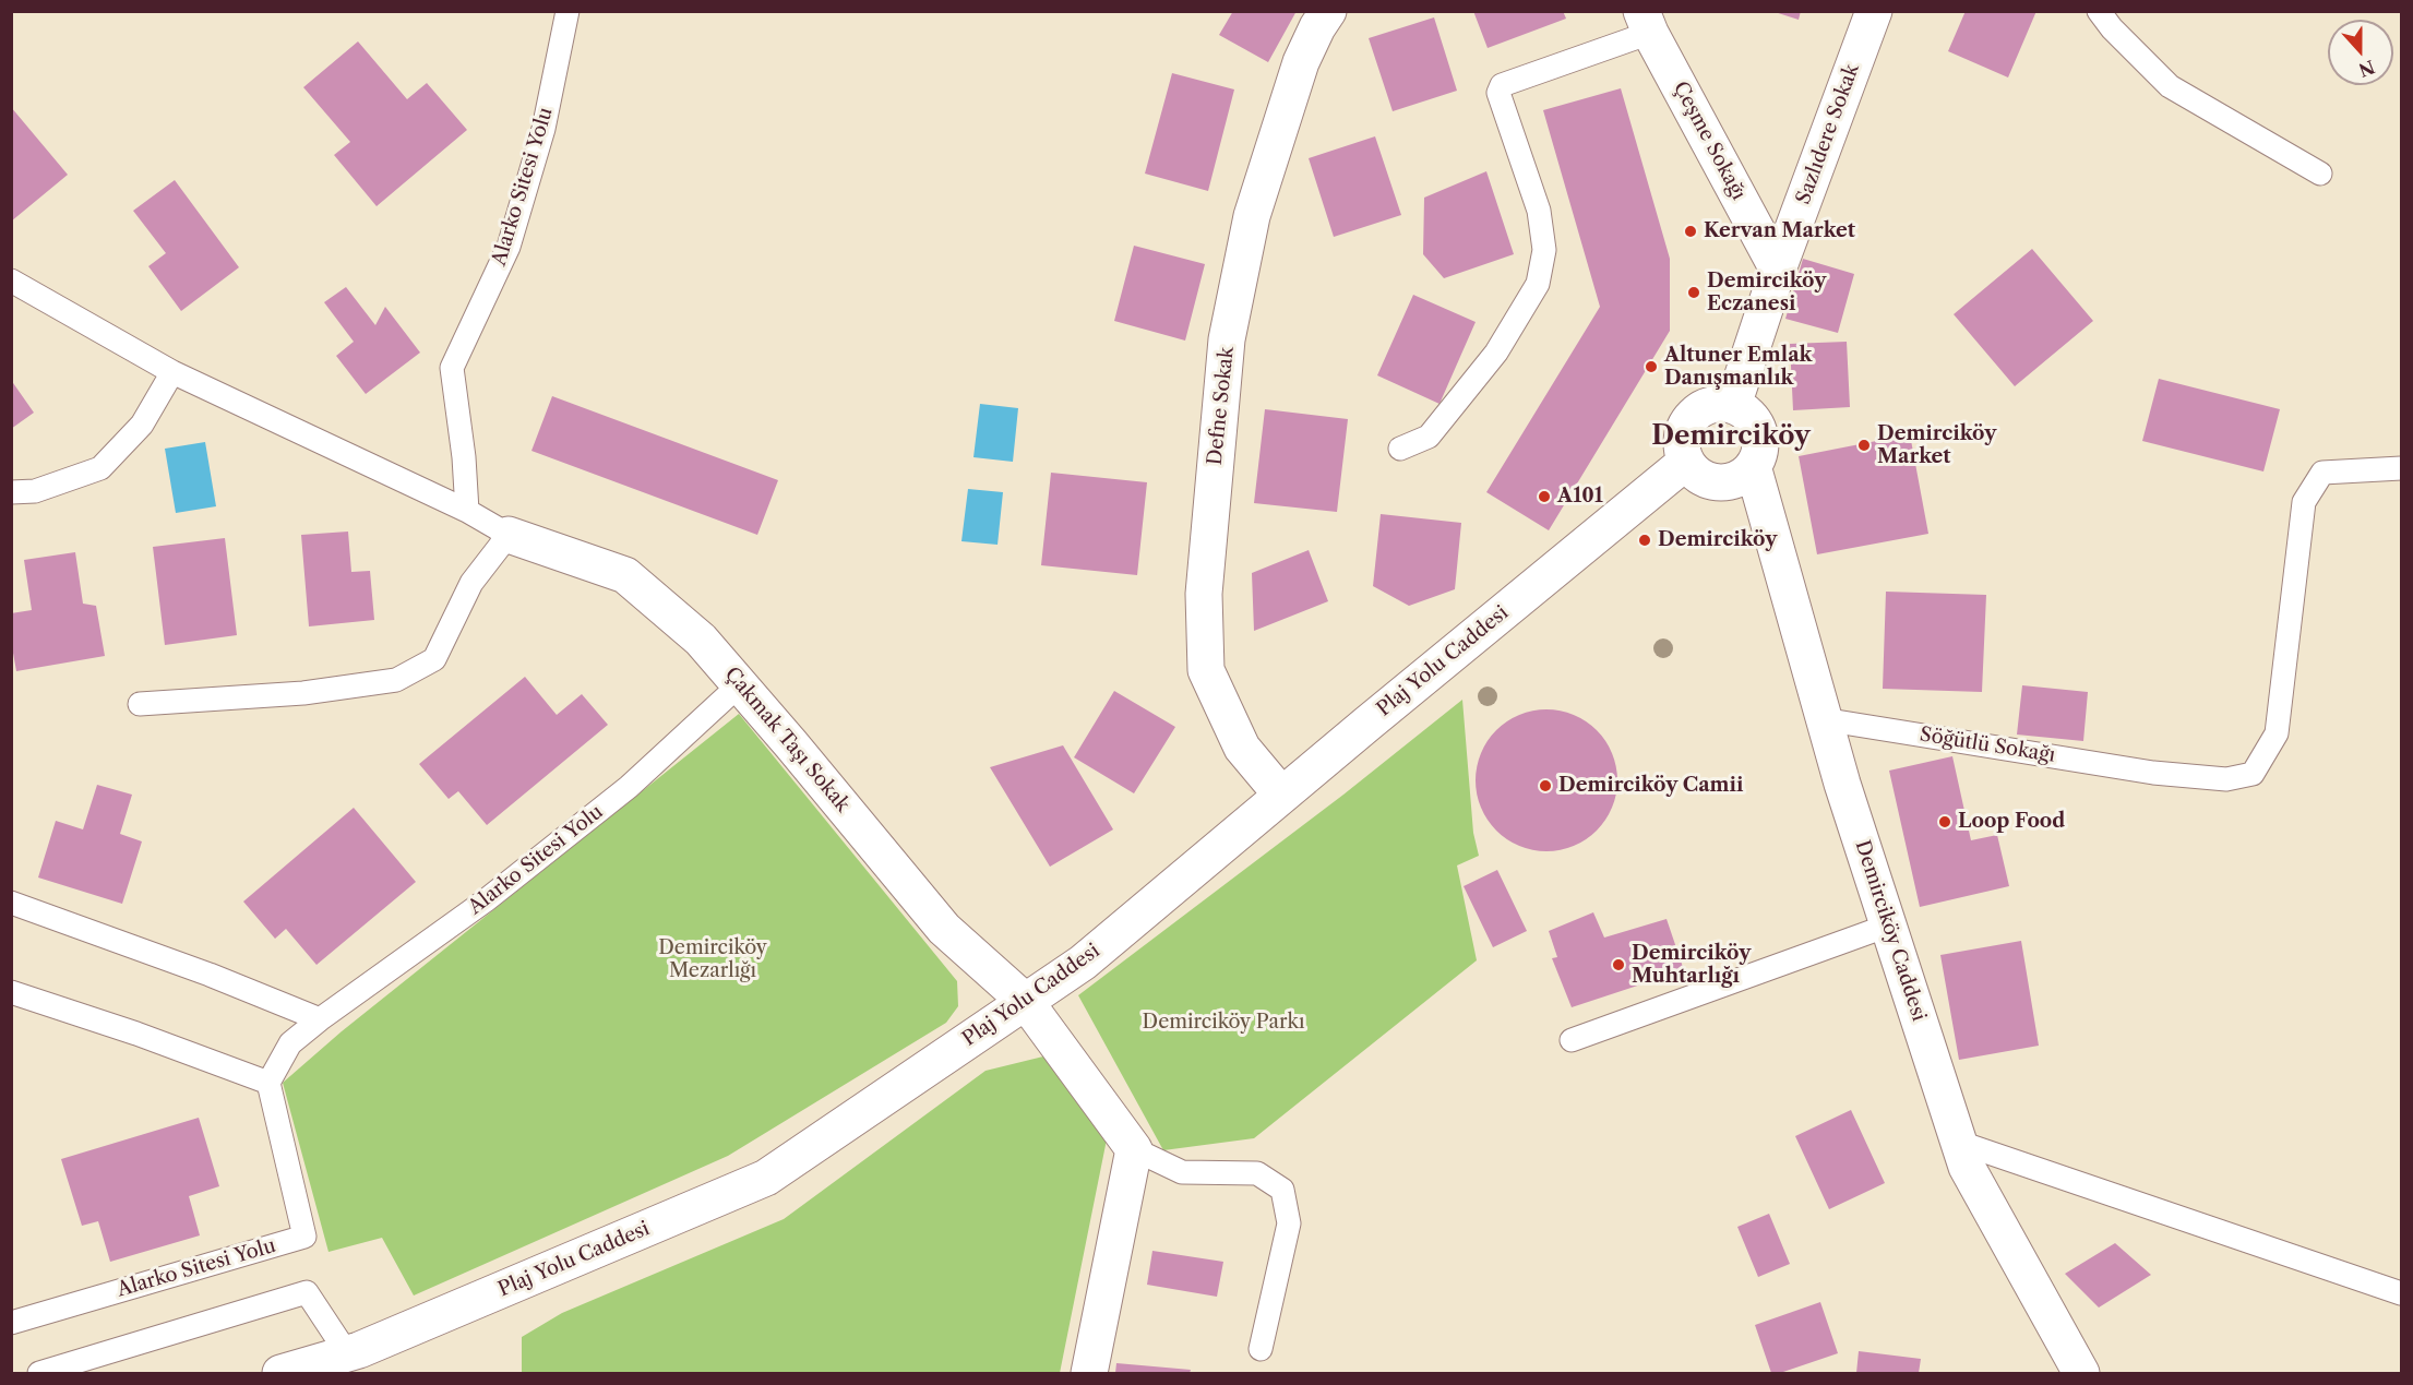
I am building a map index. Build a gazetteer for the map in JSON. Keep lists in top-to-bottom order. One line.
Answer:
{"streets":{"street":["Sazlıdere Sokak","Çeşme Sokağı","Defne Sokak","Plaj Yolu Caddesi","Çakmak Taşı Sokak","Demirciköy Caddesi"],"lane":["Alarko Sitesi Yolu","Söğütlü Sokağı"]},"crossings":[["Sazlıdere Sokak","Çeşme Sokağı"],["Sazlıdere Sokak","Plaj Yolu Caddesi"],["Sazlıdere Sokak","Demirciköy Caddesi"],["Alarko Sitesi Yolu","Çakmak Taşı Sokak"],["Defne Sokak","Plaj Yolu Caddesi"],["Plaj Yolu Caddesi","Çakmak Taşı Sokak"],["Plaj Yolu Caddesi","Demirciköy Caddesi"],["Söğütlü Sokağı","Demirciköy Caddesi"]],"districts":["Demirciköy"],"parks":["Demirciköy Mezarlığı","Demirciköy Parkı"],"places":["Kervan Market","Demirciköy Eczanesi","Altuner Emlak Danışmanlık","Demirciköy Market","A101","Demirciköy","Demirciköy Camii","Loop Food","Demirciköy Muhtarlığı"],"north":"bottom"}
